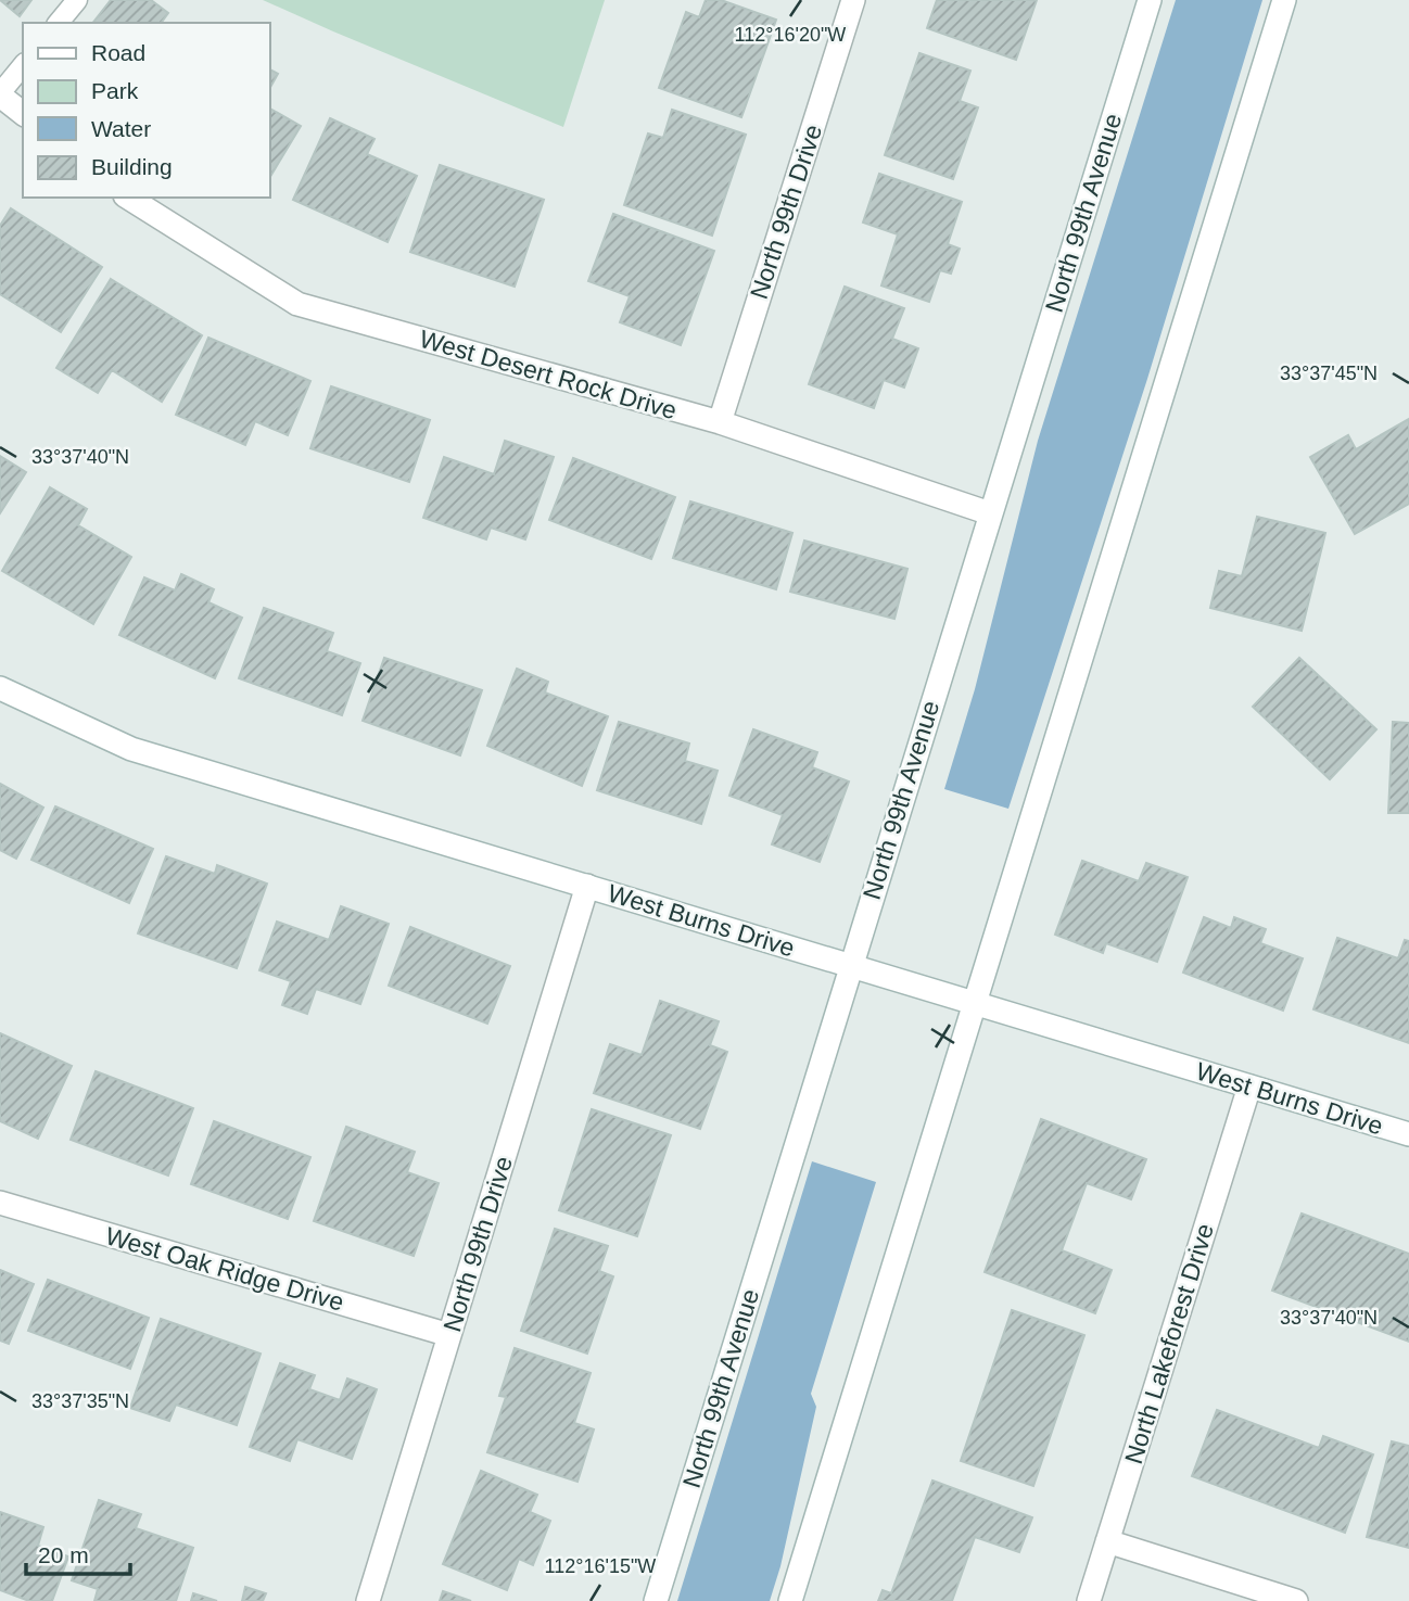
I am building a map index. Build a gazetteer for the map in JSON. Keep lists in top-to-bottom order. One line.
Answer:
{"streets":{"street":["North 99th Drive","North 99th Avenue","West Desert Rock Drive","West Burns Drive","West Oak Ridge Drive","North Lakeforest Drive"]},"crossings":[["North 99th Drive","West Desert Rock Drive"],["North 99th Drive","West Burns Drive"],["North 99th Drive","West Oak Ridge Drive"],["North 99th Avenue","West Desert Rock Drive"],["North 99th Avenue","West Burns Drive"],["West Burns Drive","North Lakeforest Drive"]],"legend":["Road","Park","Water","Building"],"scale_bar":"20 m","coordinates":["112°16'20\"W","33°37'45\"N","33°37'40\"N","33°37'35\"N","112°16'15\"W"]}
